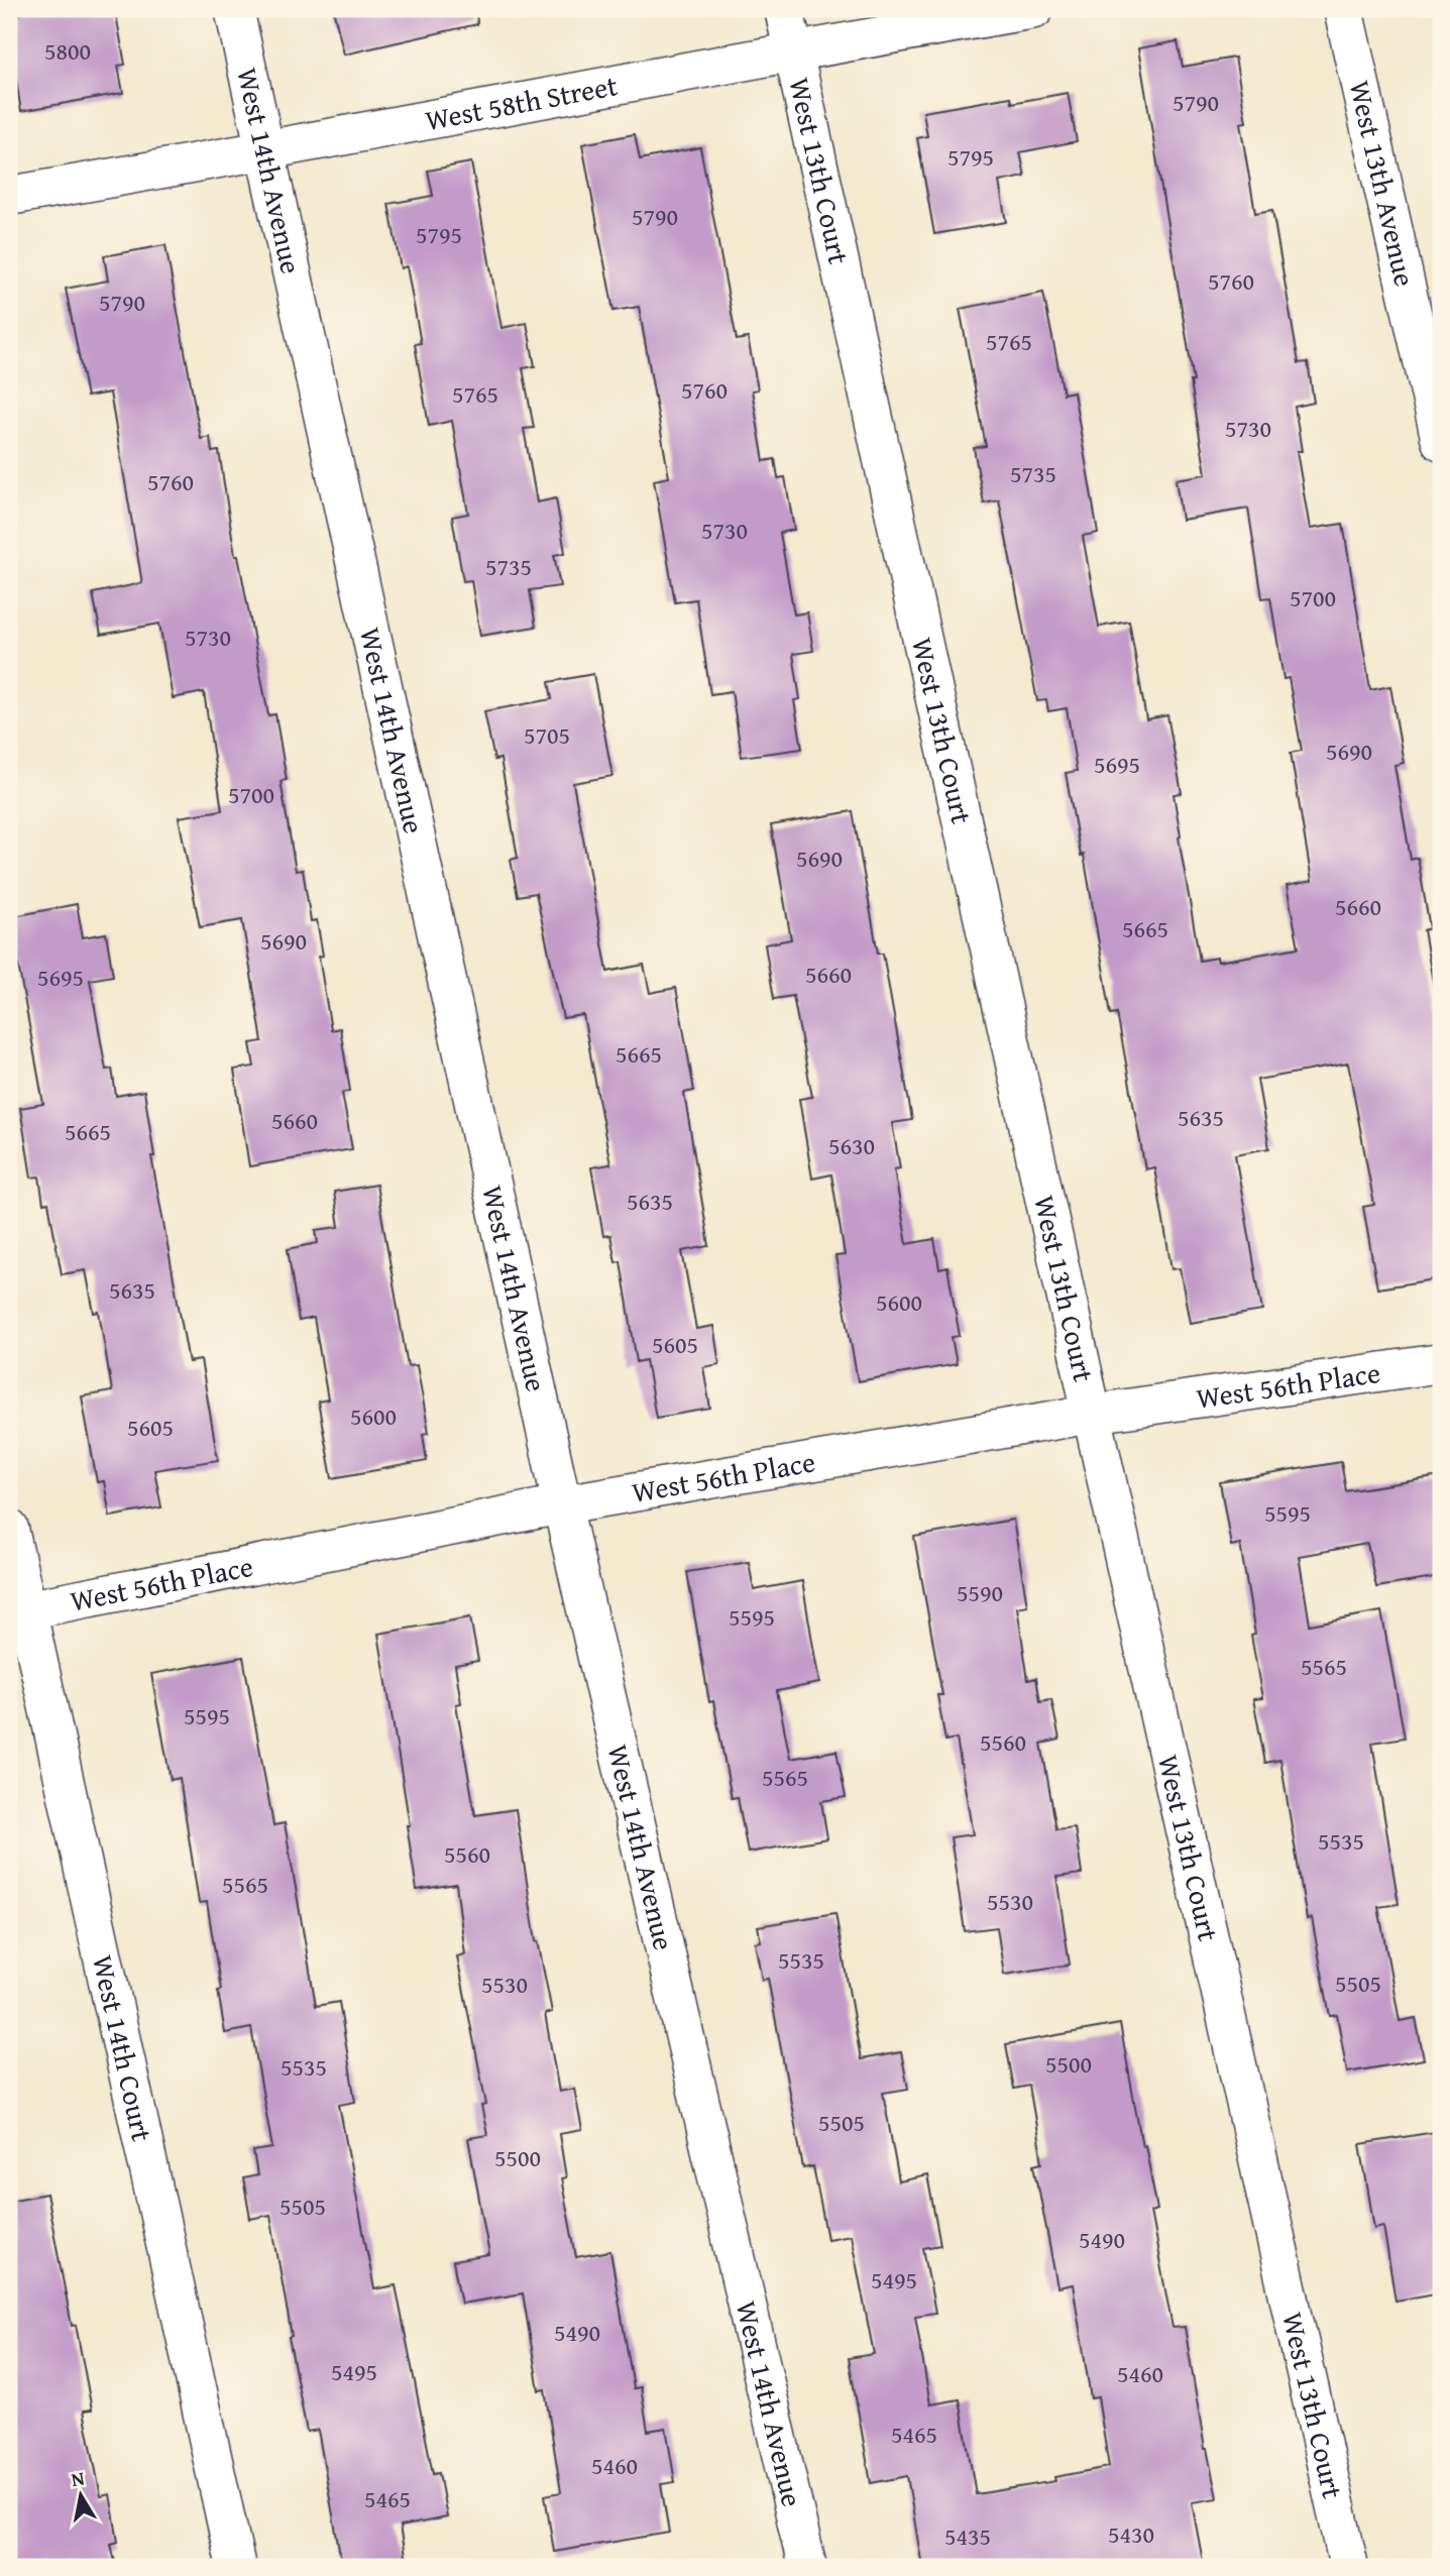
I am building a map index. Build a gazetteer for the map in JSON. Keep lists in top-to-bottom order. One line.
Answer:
{"streets":{"street":["West 58th Street","West 13th Court","West 14th Avenue","West 13th Avenue","West 56th Place","West 14th Court"]},"crossings":[["West 58th Street","West 13th Court"],["West 58th Street","West 14th Avenue"],["West 13th Court","West 56th Place"],["West 14th Avenue","West 56th Place"],["West 56th Place","West 14th Court"]],"house_numbers":["5800","5790","5795","5790","5795","5760","5790","5765","5760","5765","5730","5735","5760","5730","5735","5700","5730","5705","5690","5695","5700","5690","5660","5665","5690","5660","5695","5665","5635","5660","5665","5630","5635","5635","5600","5605","5600","5605","5595","5590","5595","5565","5595","5560","5565","5535","5560","5565","5530","5535","5505","5530","5500","5535","5505","5500","5505","5490","5495","5490","5495","5460","5465","5460","5465","5430","5435"],"north":"top"}
